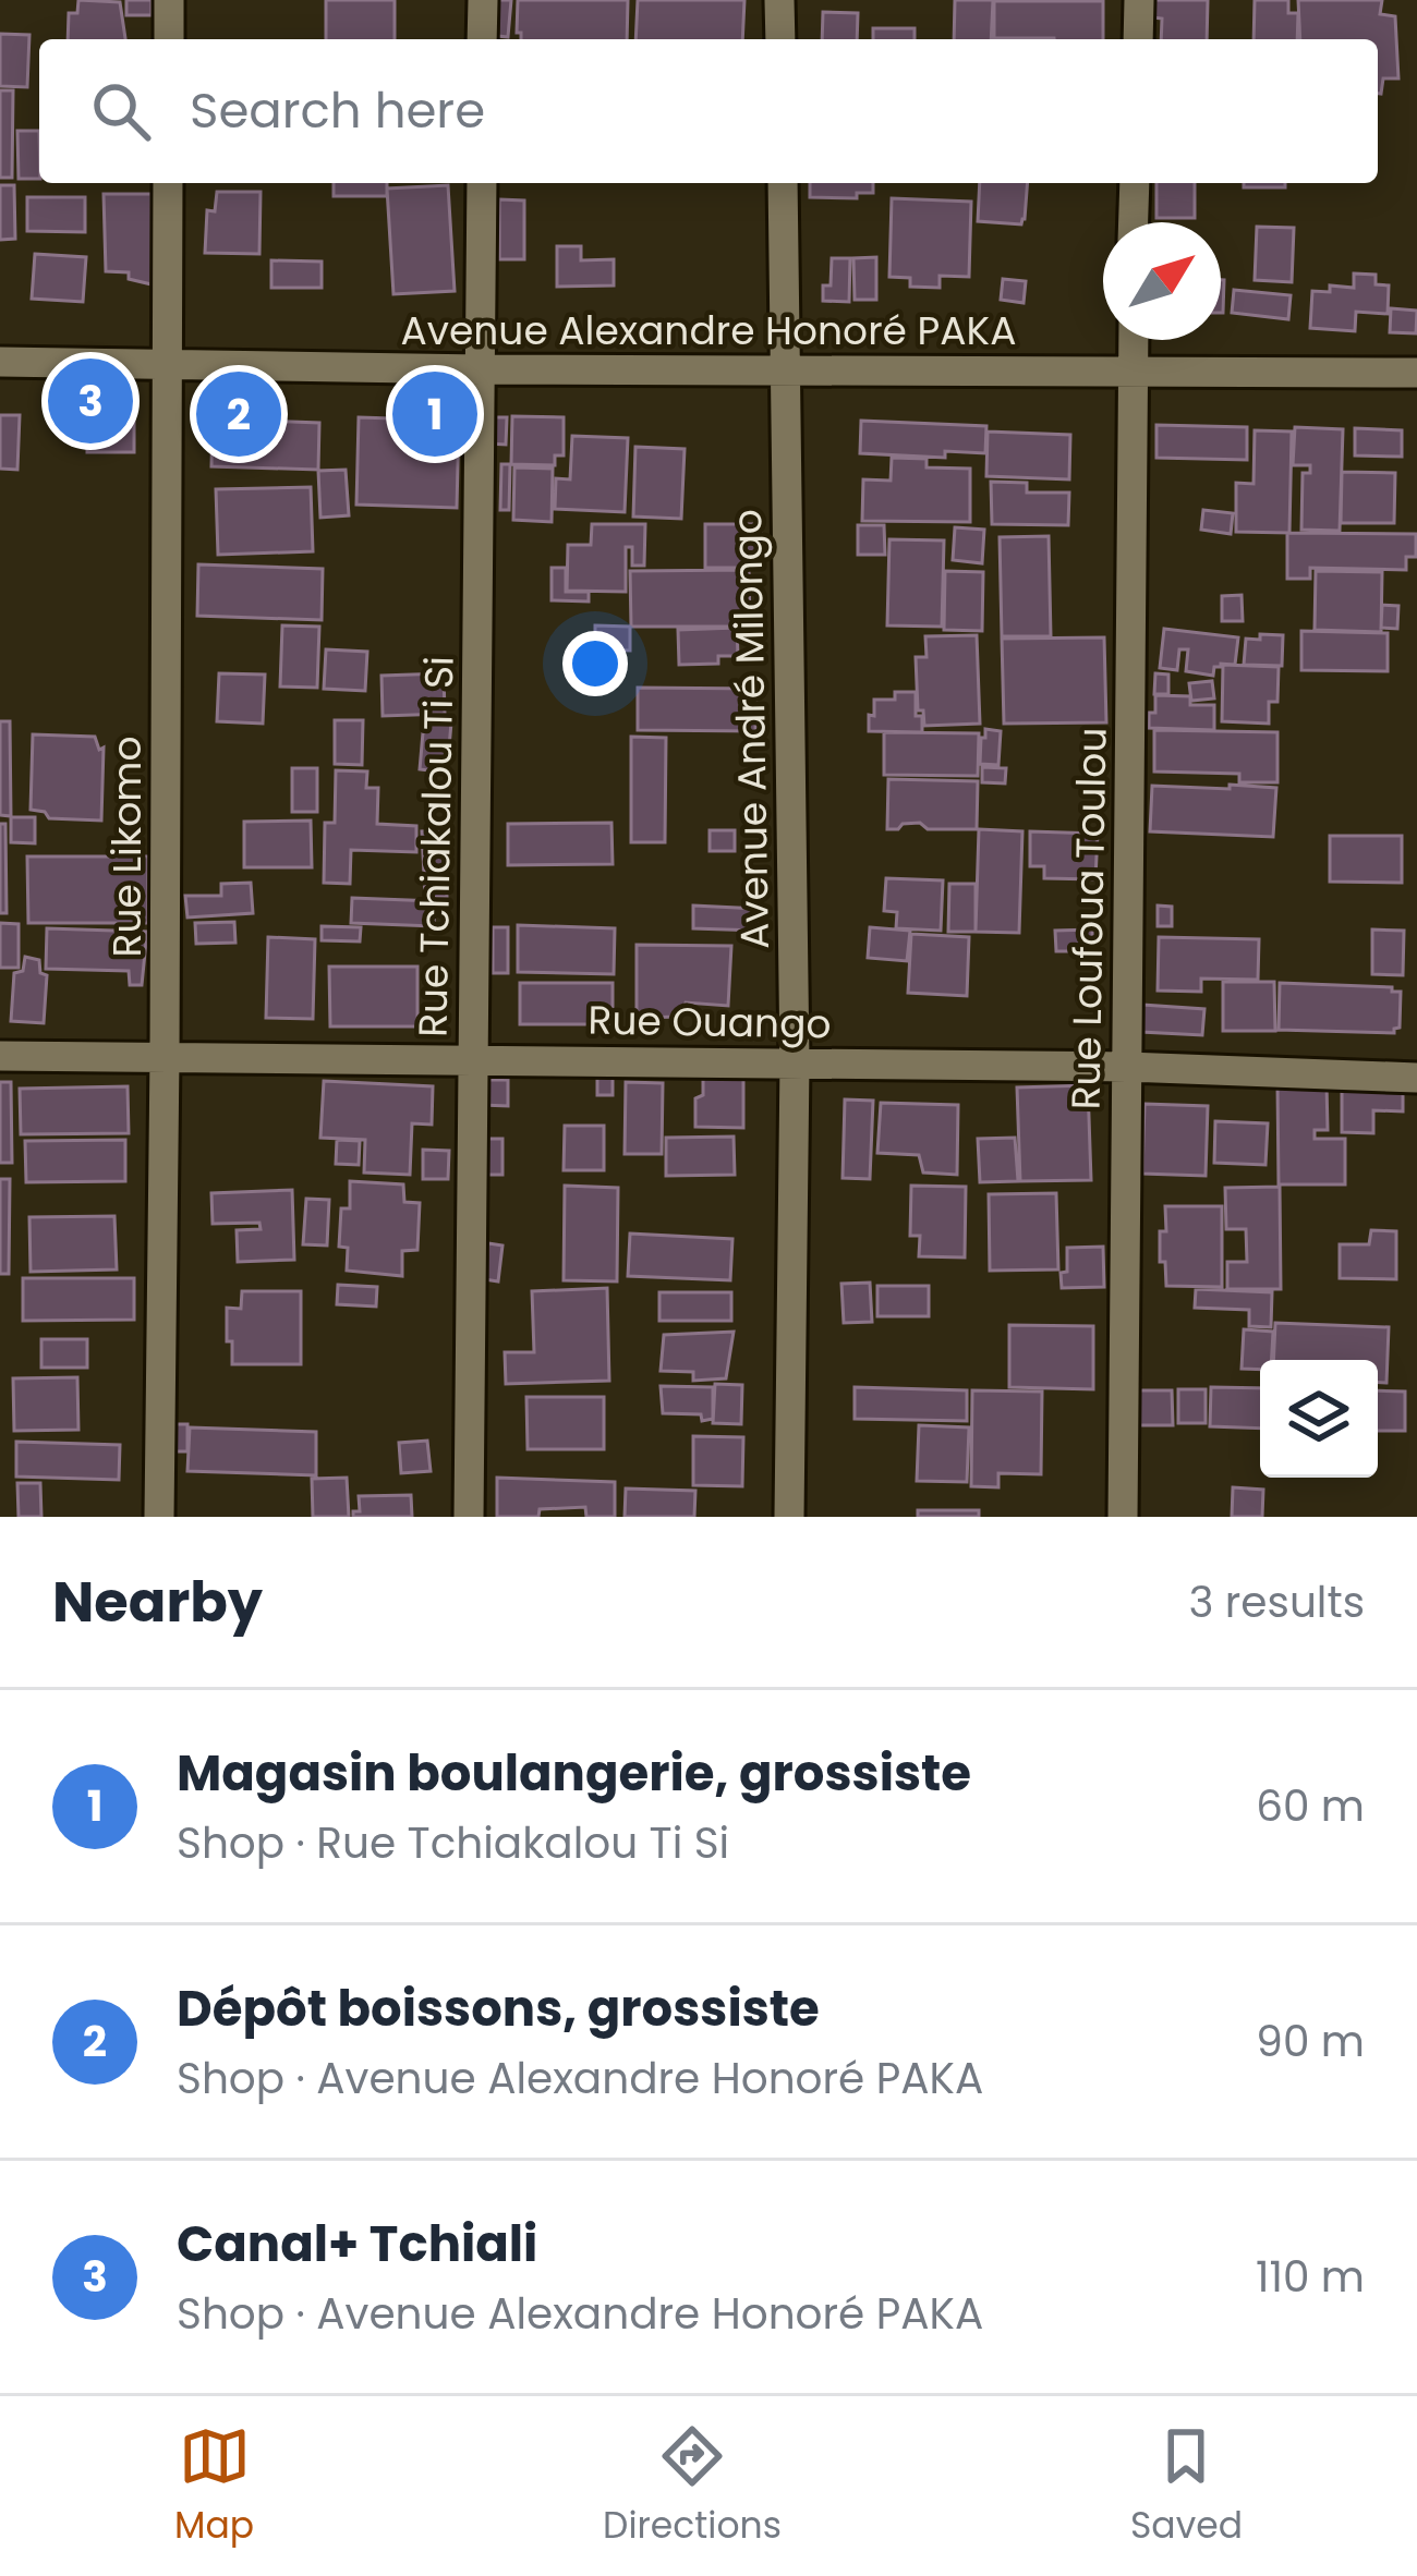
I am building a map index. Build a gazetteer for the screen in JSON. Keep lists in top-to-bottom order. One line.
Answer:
{"streets":{"street":["Avenue Alexandre Honoré PAKA","Avenue André Milongo","Rue Likomo","Rue Tchiakalou Ti Si","Rue Loufoua Toulou","Rue Ouango"]},"crossings":[["Avenue Alexandre Honoré PAKA","Avenue André Milongo"],["Avenue Alexandre Honoré PAKA","Rue Likomo"],["Avenue Alexandre Honoré PAKA","Rue Tchiakalou Ti Si"],["Avenue Alexandre Honoré PAKA","Rue Loufoua Toulou"],["Avenue André Milongo","Rue Ouango"],["Rue Likomo","Rue Ouango"],["Rue Tchiakalou Ti Si","Rue Ouango"],["Rue Loufoua Toulou","Rue Ouango"]],"north":"top right","page":{"search":"Search here","pins":["3","1","2"],"heading":["Nearby","3 results"],"list":[{"mark":"1","name":"Magasin boulangerie, grossiste","note":"Shop · Rue Tchiakalou Ti Si","value":"60 m"},{"mark":"2","name":"Dépôt boissons, grossiste","note":"Shop · Avenue Alexandre Honoré PAKA","value":"90 m"},{"mark":"3","name":"Canal+ Tchiali","note":"Shop · Avenue Alexandre Honoré PAKA","value":"110 m"}],"nav":["Map","Directions","Saved"]}}
